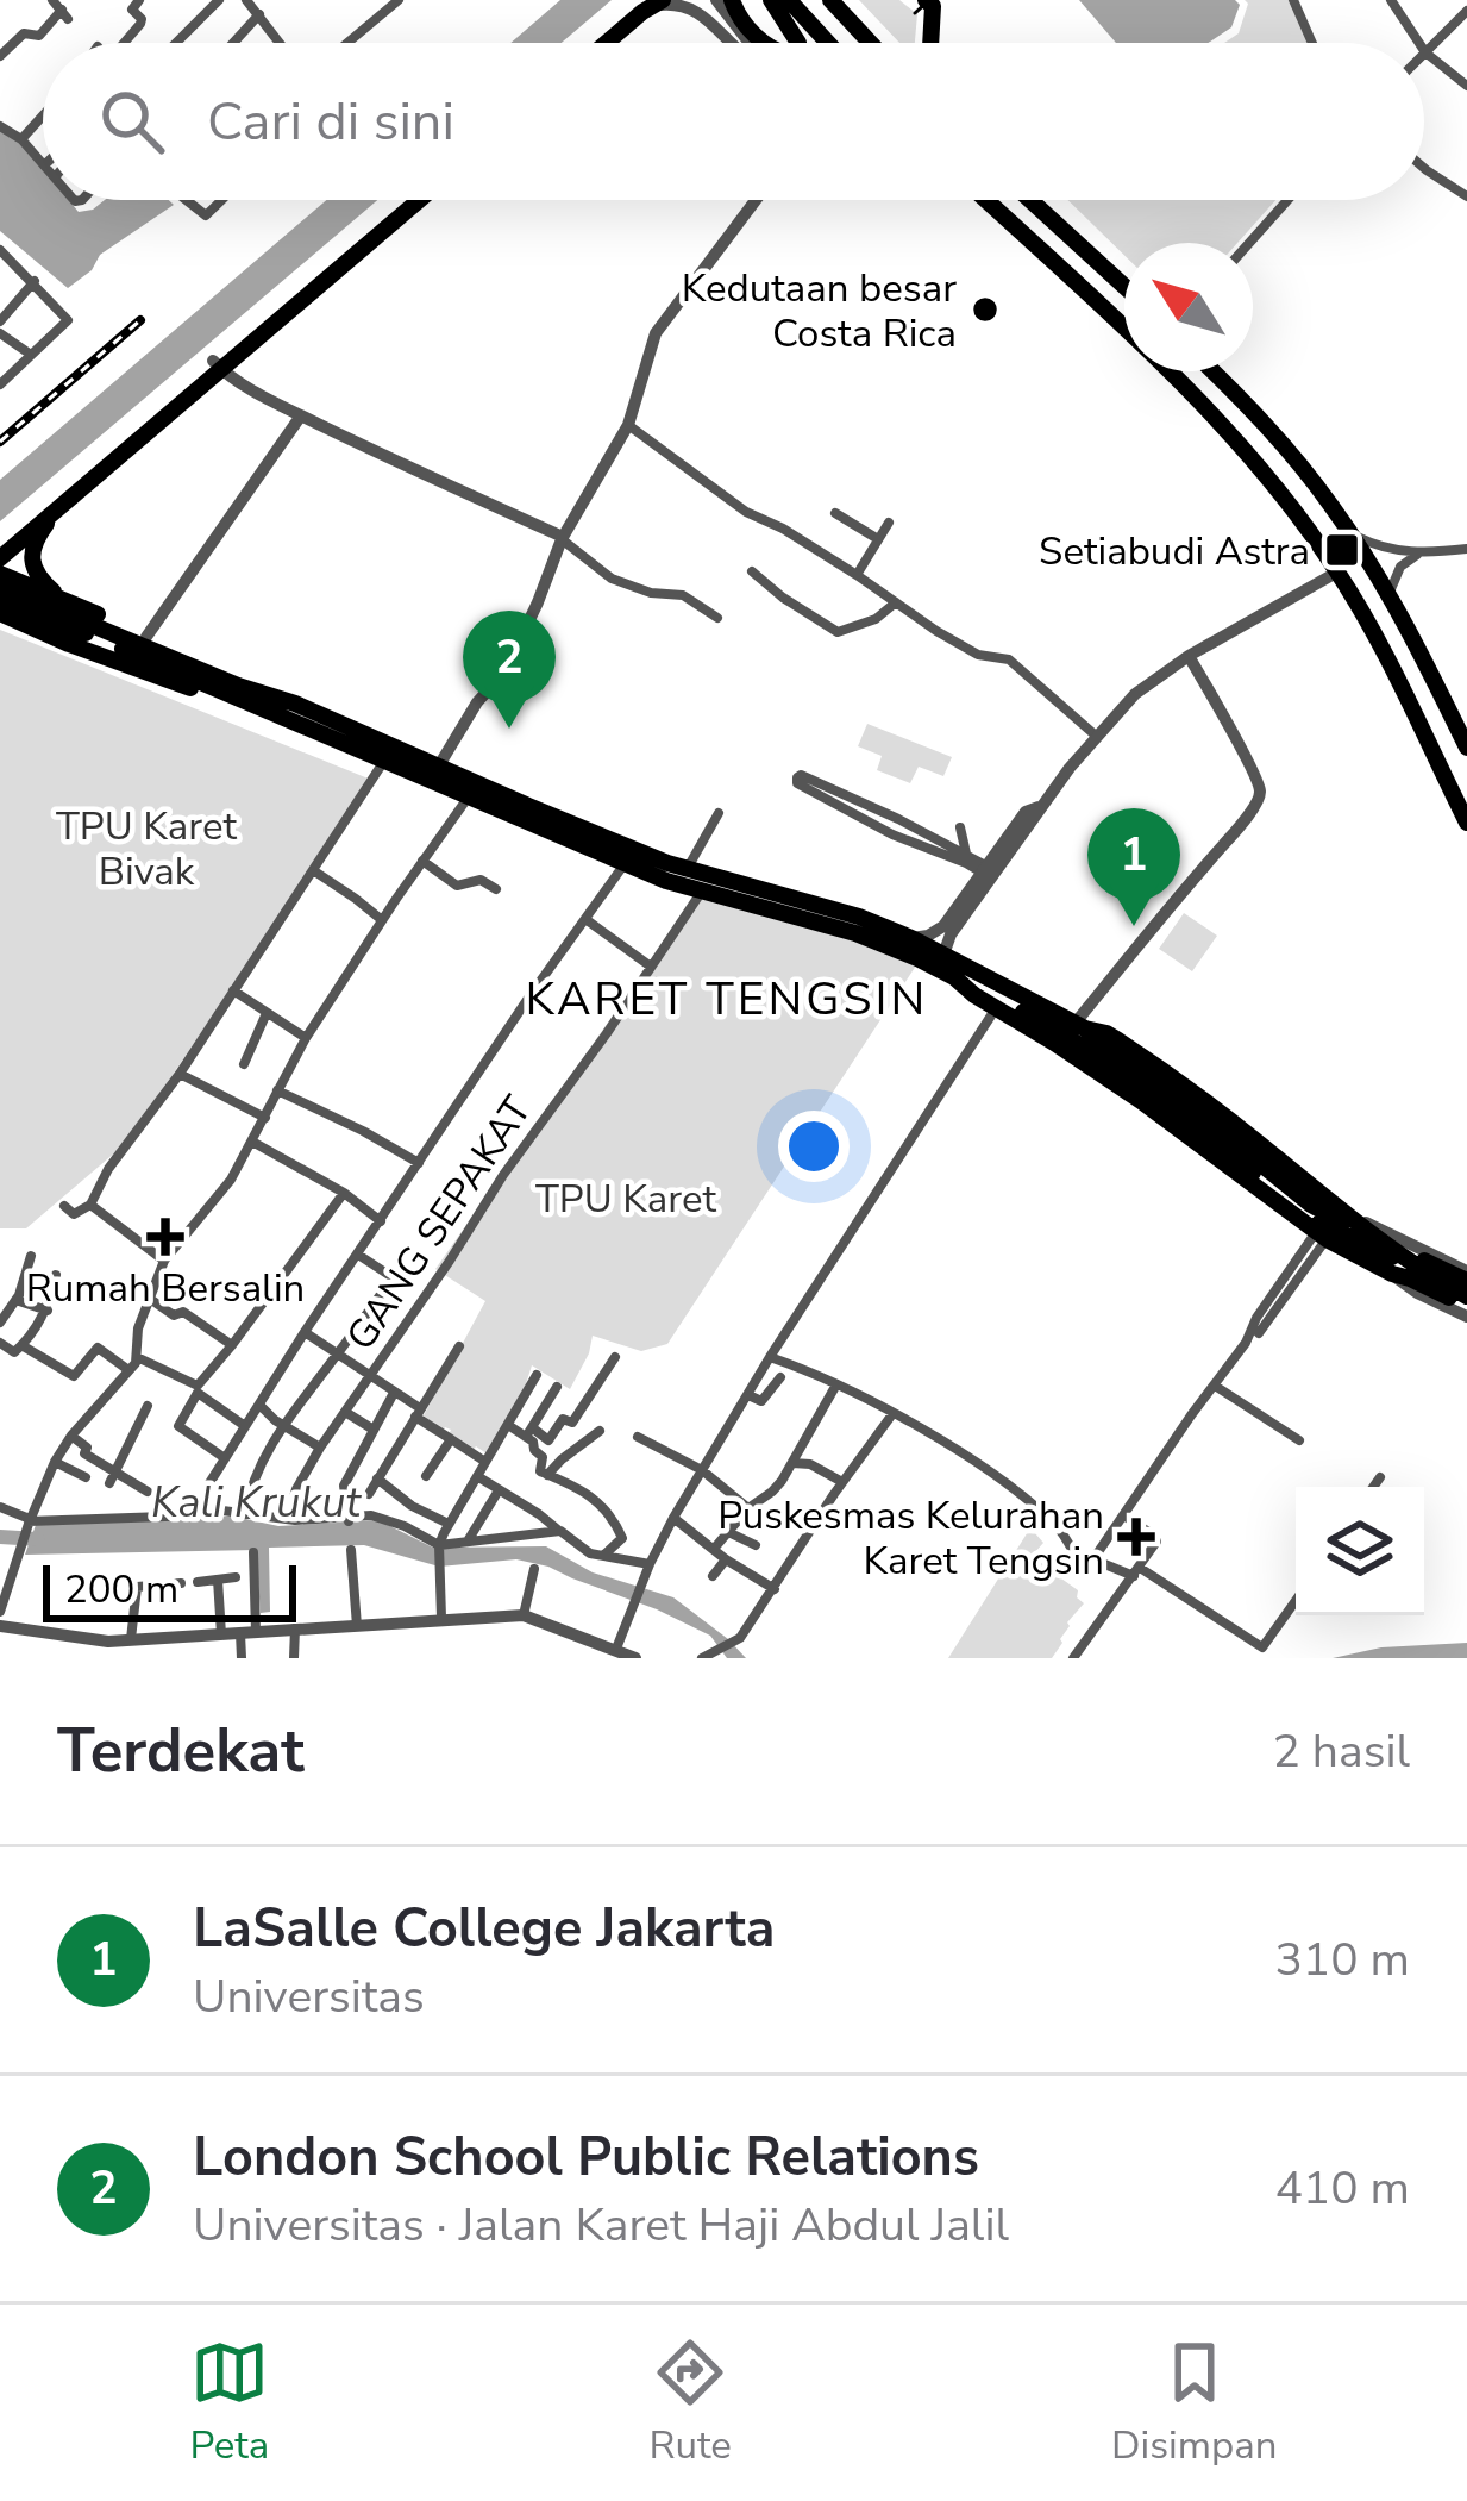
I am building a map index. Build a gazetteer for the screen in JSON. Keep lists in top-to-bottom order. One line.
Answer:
{"streets":{"street":["GANG SEPAKAT"]},"districts":["KARET TENGSIN"],"water":["Kali Krukut"],"parks":["TPU Karet Bivak","TPU Karet"],"places":{"other":["Kedutaan besar Costa Rica"],"transit":["Setiabudi Astra"],"health":["Rumah Bersalin","Puskesmas Kelurahan Karet Tengsin"]},"scale_bar":"200 m","north":"top left","page":{"search":"Cari di sini","pins":["2","1"],"scale":"200 m","heading":["Terdekat","2 hasil"],"list":[{"mark":"1","name":"LaSalle College Jakarta","note":"Universitas","value":"310 m"},{"mark":"2","name":"London School Public Relations","note":"Universitas · Jalan Karet Haji Abdul Jalil","value":"410 m"}],"nav":["Peta","Rute","Disimpan"]}}
